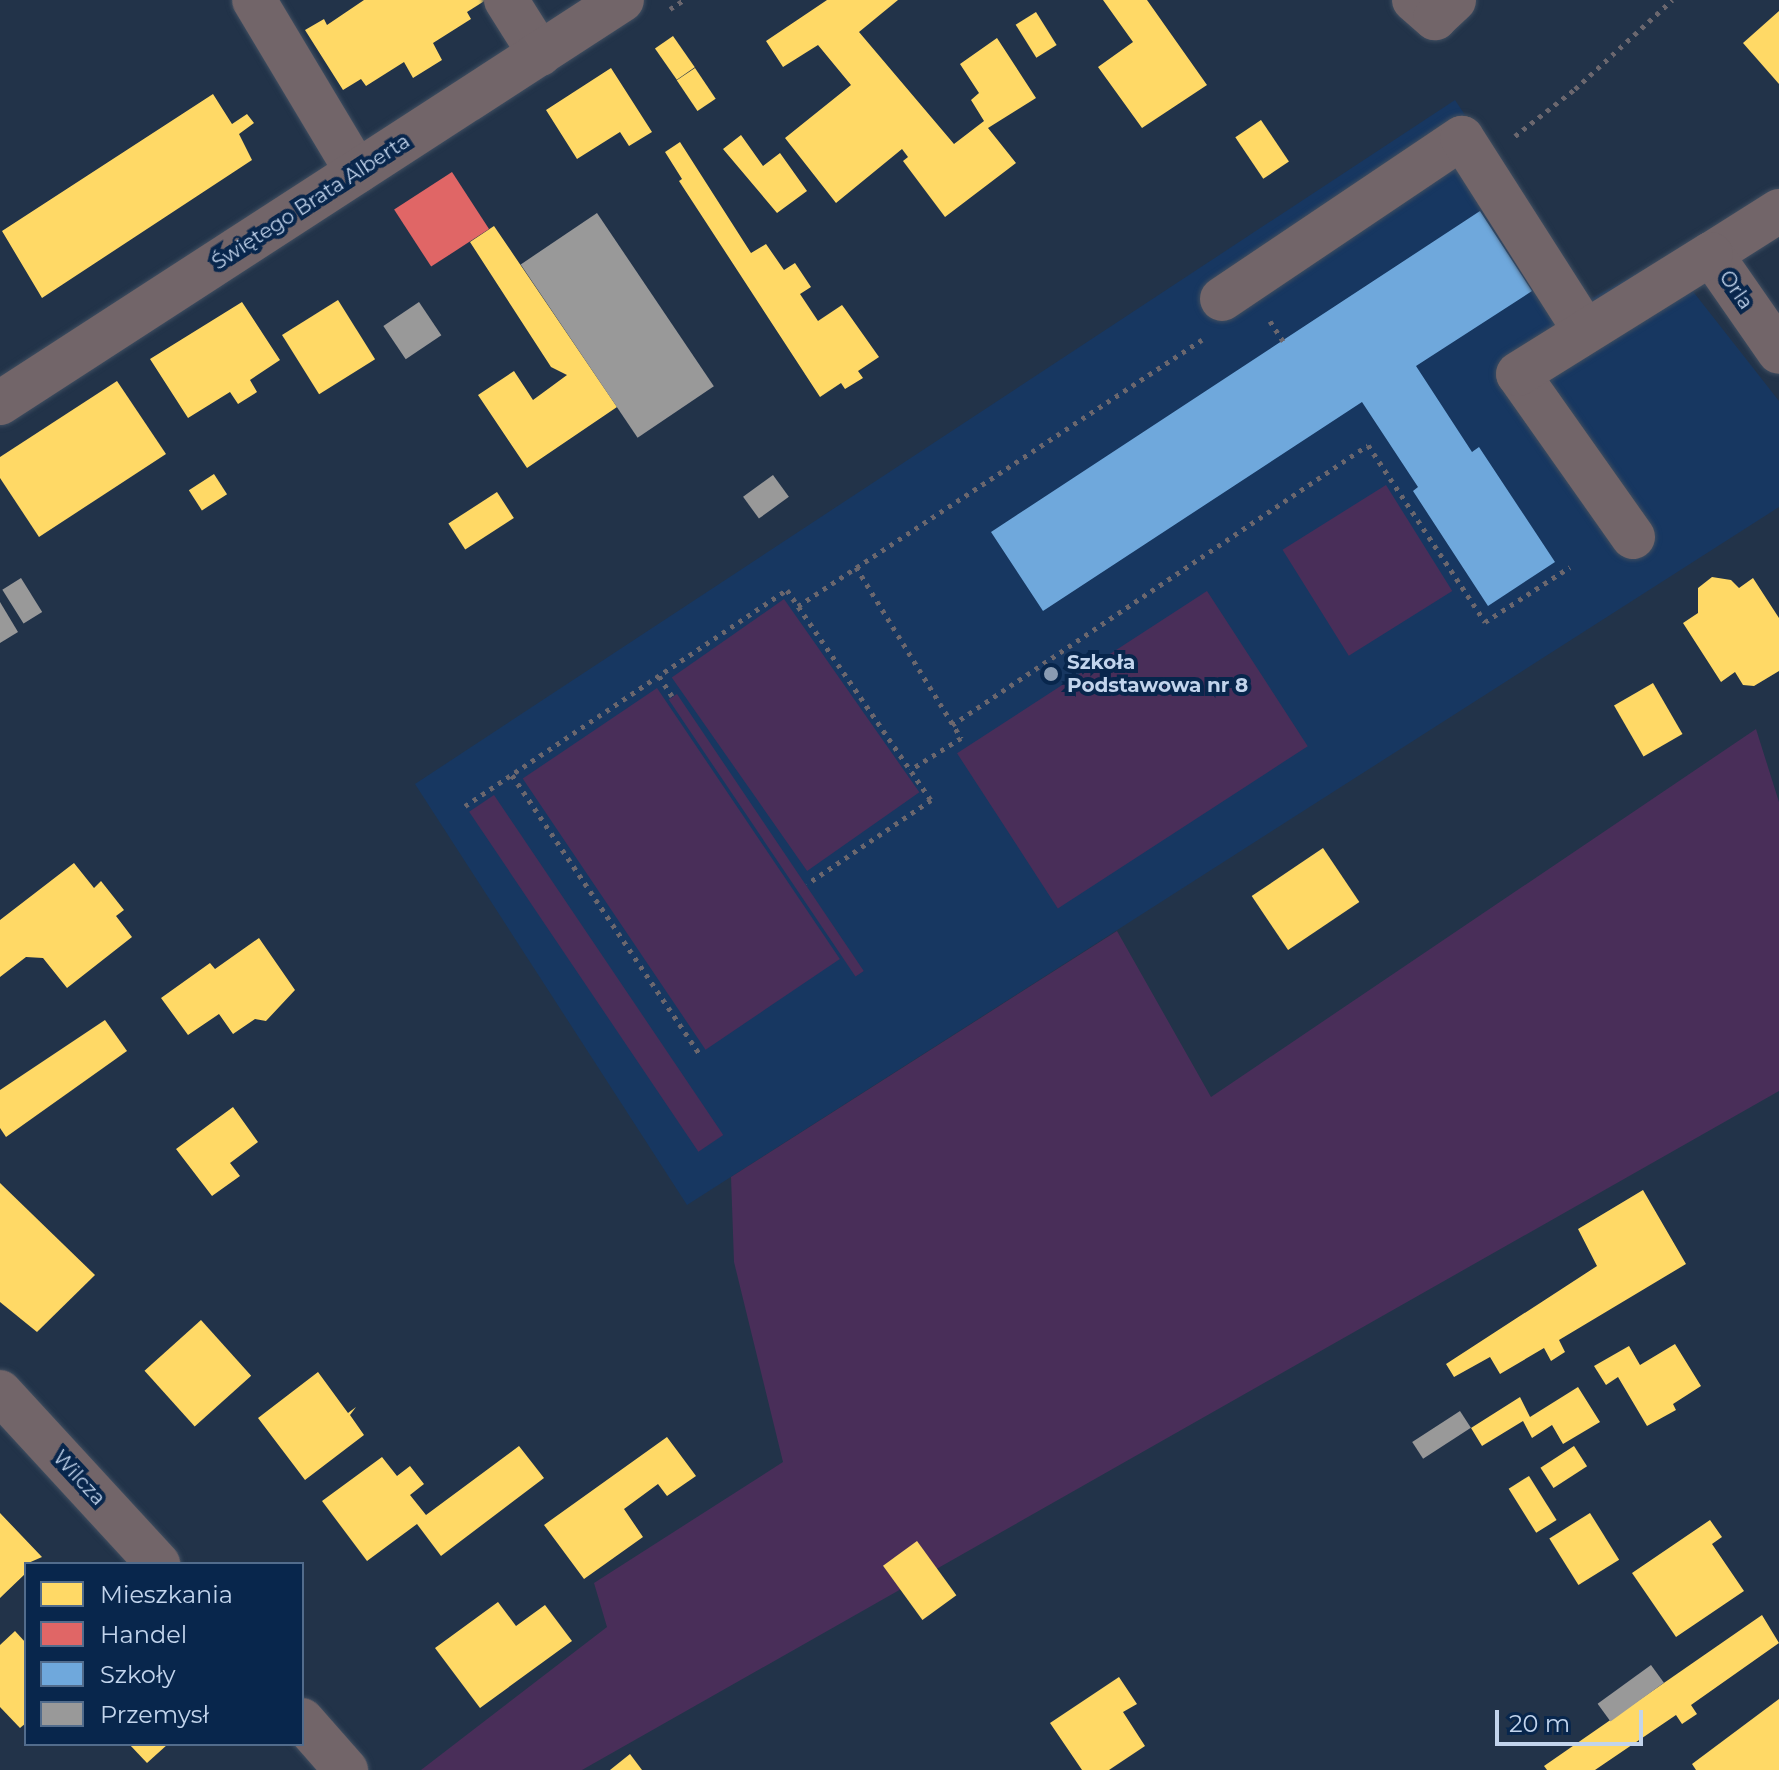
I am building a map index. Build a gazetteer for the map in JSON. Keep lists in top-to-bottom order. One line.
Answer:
{"streets":{"street":["Świętego Brata Alberta","Orla","Wilcza"]},"places":["Szkoła Podstawowa nr 8"],"legend":["Mieszkania","Handel","Szkoły","Przemysł"],"scale_bar":"20 m"}
